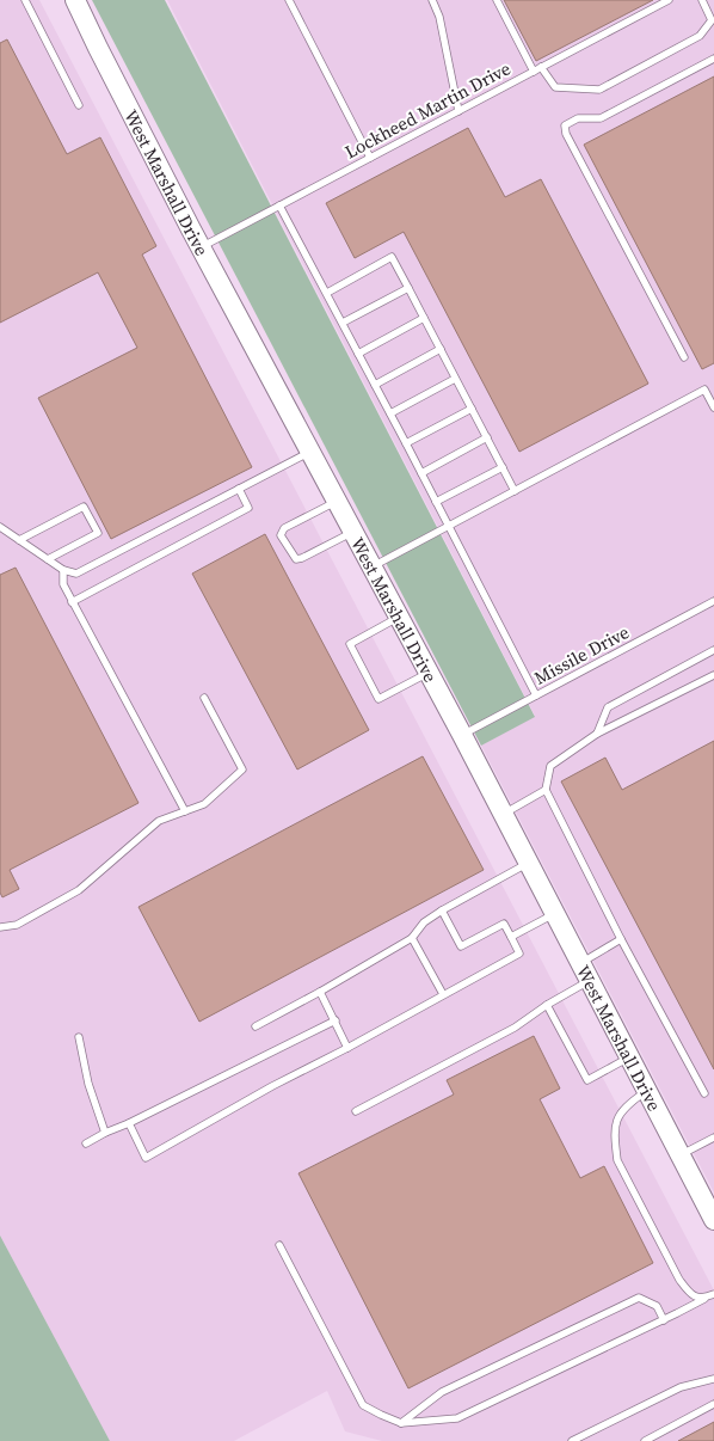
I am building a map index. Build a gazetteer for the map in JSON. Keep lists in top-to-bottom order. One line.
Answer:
{"streets":{"main road":["West Marshall Drive"],"lane":["Lockheed Martin Drive","Missile Drive"]},"crossings":[["Lockheed Martin Drive","West Marshall Drive"],["West Marshall Drive","Missile Drive"]]}
